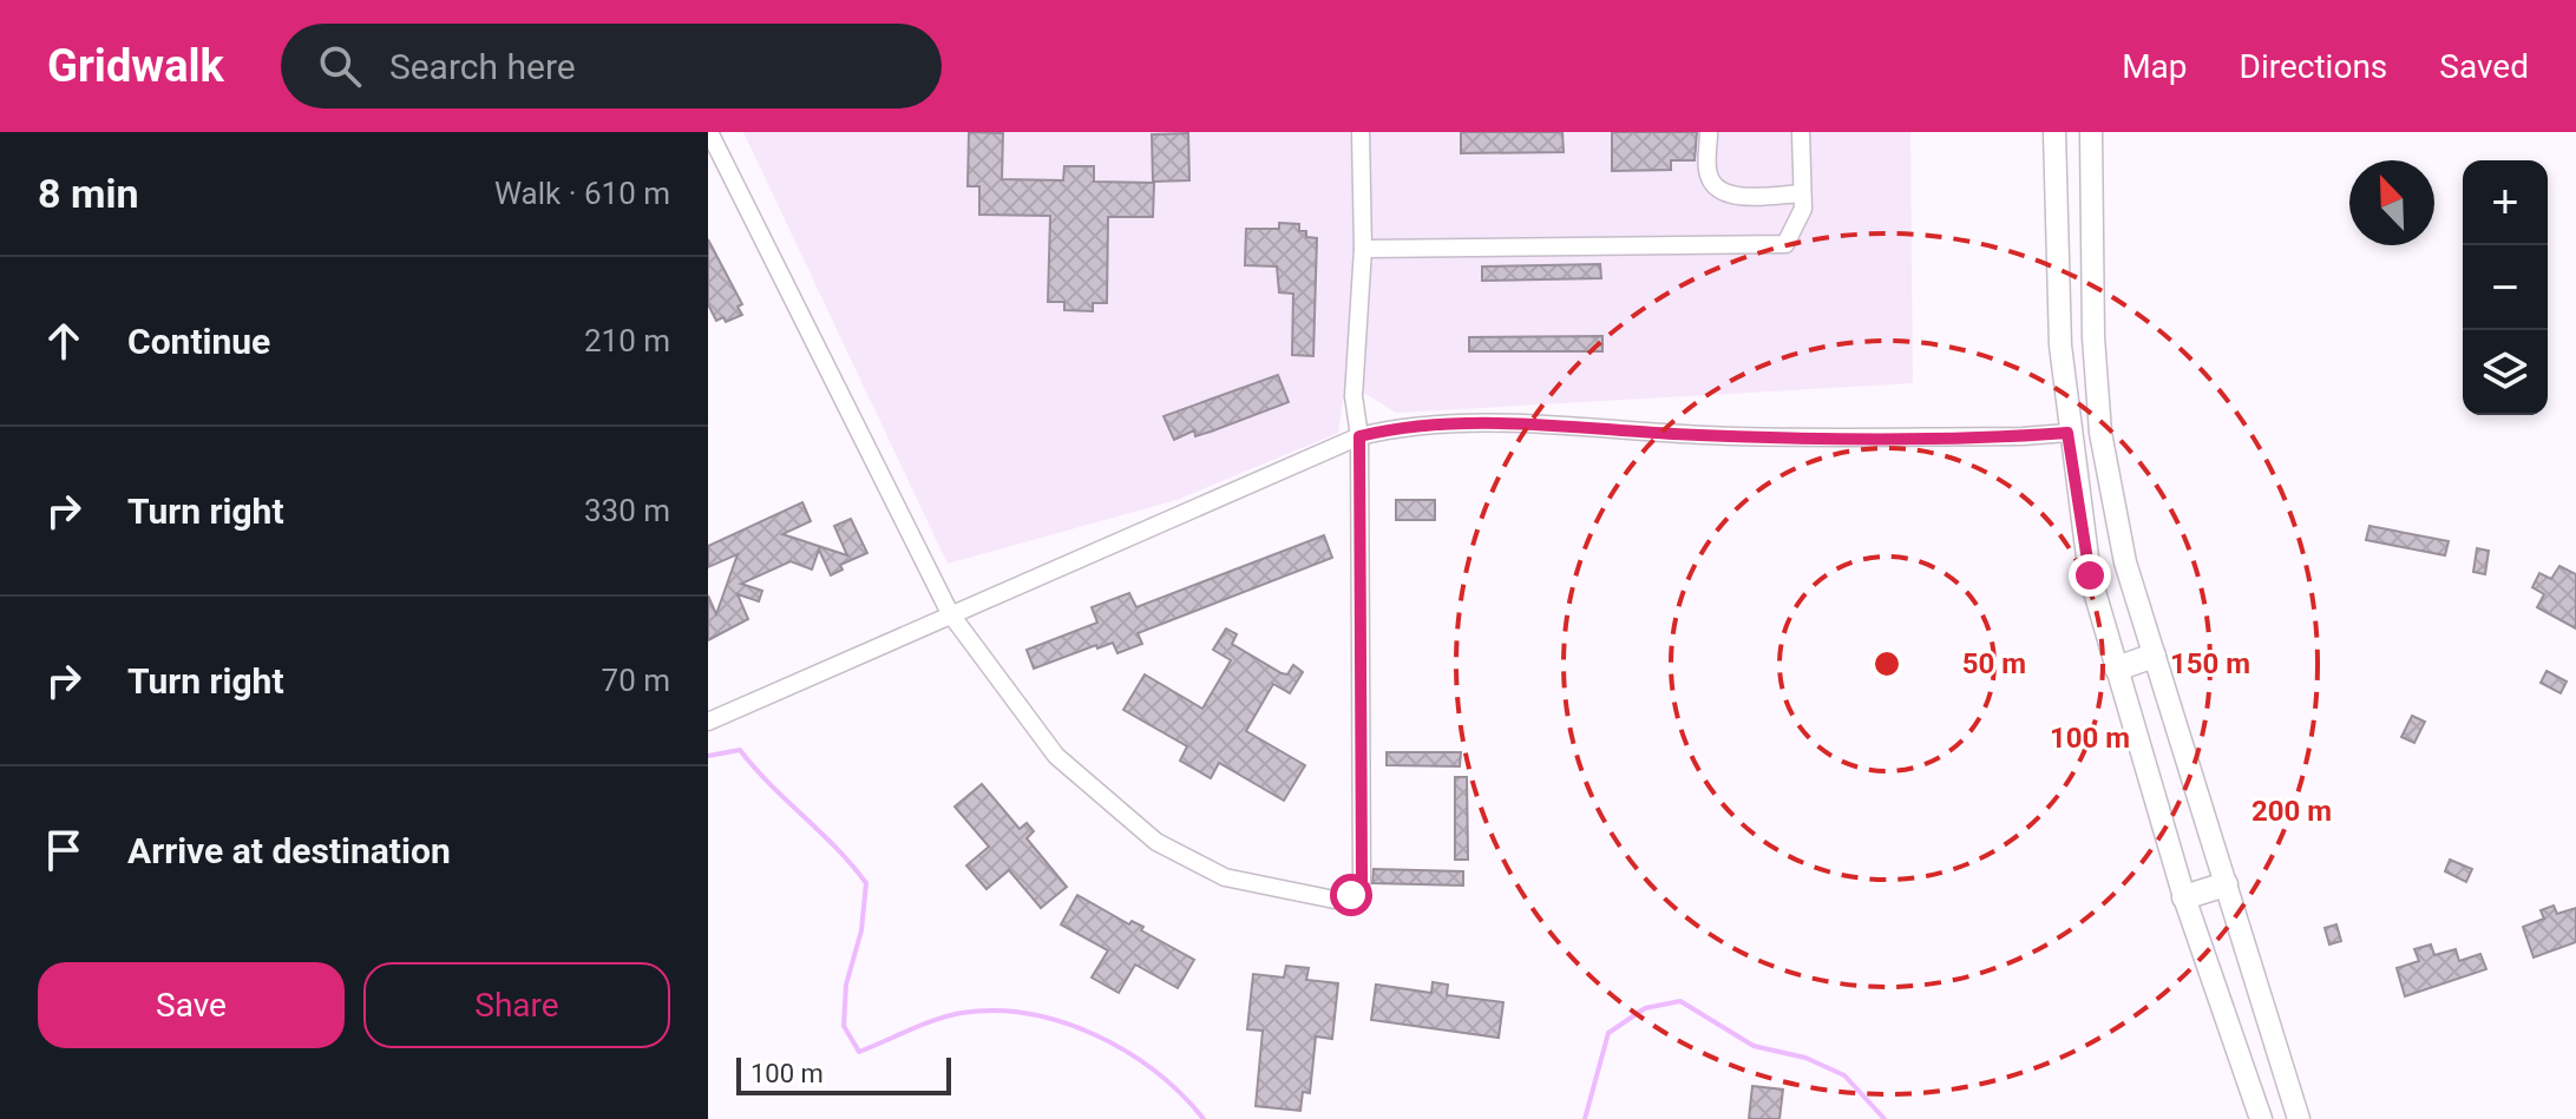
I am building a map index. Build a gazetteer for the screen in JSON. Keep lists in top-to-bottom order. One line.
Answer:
{"scale_bar":"100 m","north":"top left","page":{"header":"Gridwalk","search":"Search here","nav":["Map","Directions","Saved"],"heading":["8 min","Walk · 610 m"],"map_buttons":["+","−"],"list":[["Continue","210 m"],["Turn right","330 m"],["Turn right","70 m"],"Arrive at destination"],"buttons":["Save","Share"],"scale":"100 m"},"rings":["50 m","150 m","100 m","200 m"]}
